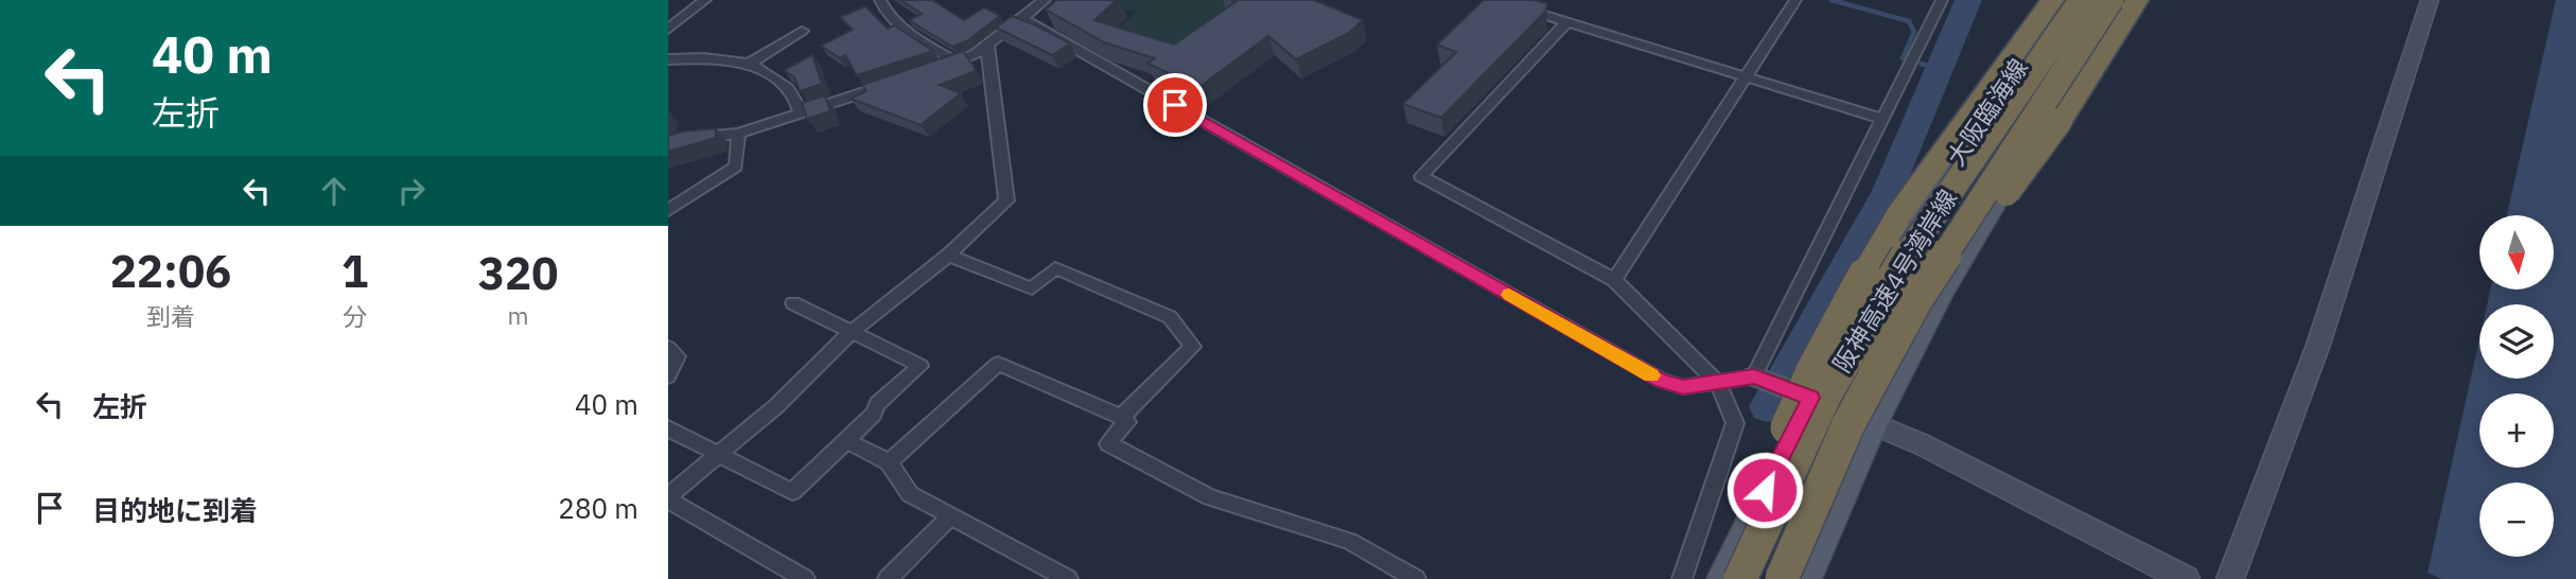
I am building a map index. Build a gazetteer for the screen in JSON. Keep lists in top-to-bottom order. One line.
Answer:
{"streets":{"highway":["阪神高速4号湾岸線"],"main road":["大阪臨海線"]},"north":"bottom","page":{"turn":["40 m","左折"],"map_buttons":["+","−"],"eta":["22:06","到着","1","分","320","m"],"list":[{"name":"左折","value":"40 m"},{"name":"目的地に到着","value":"280 m"}]}}
